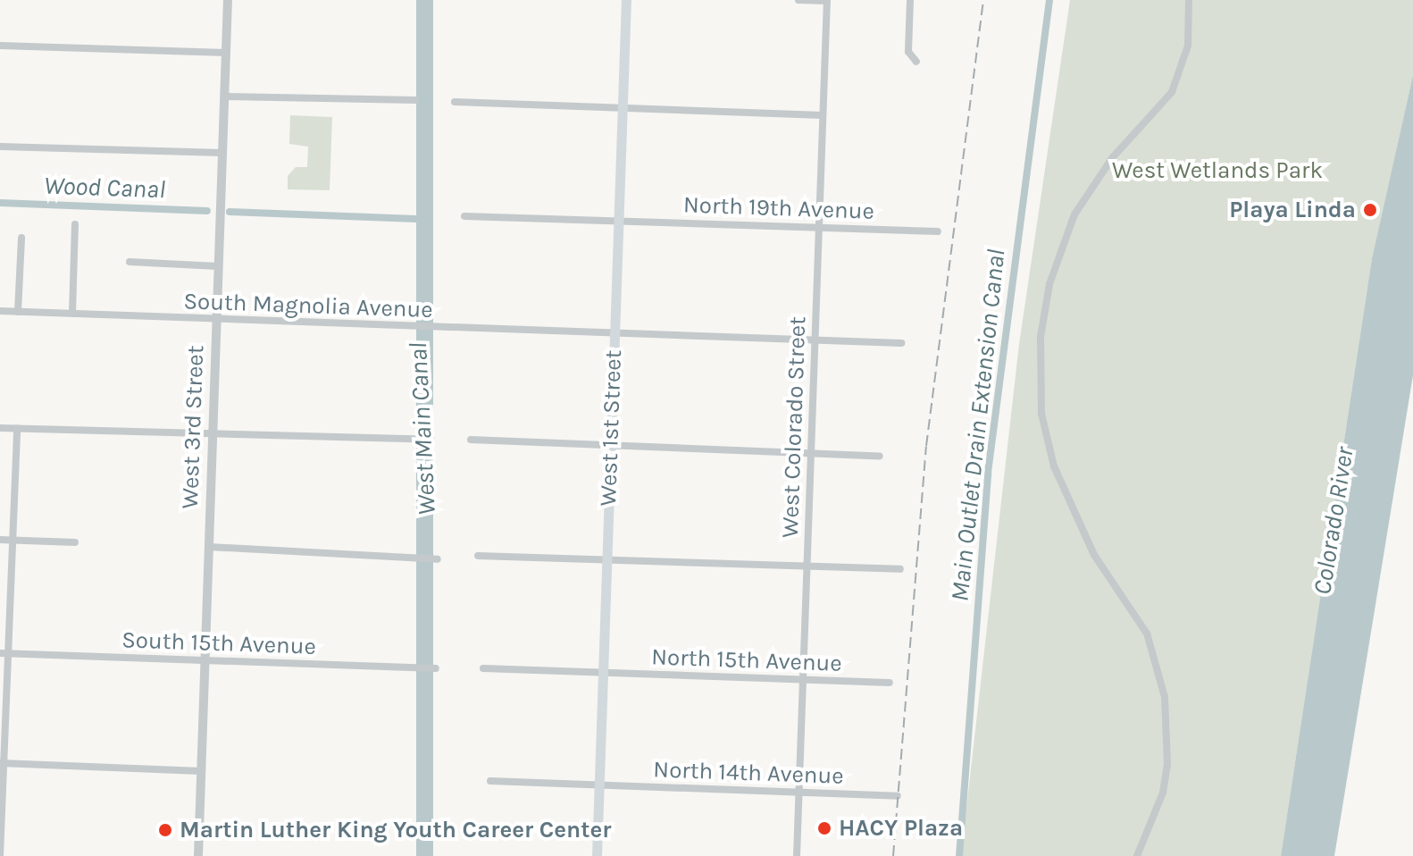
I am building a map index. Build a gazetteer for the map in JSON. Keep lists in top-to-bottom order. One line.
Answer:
{"streets":{"main road":["West 1st Street"],"street":["North 19th Avenue","South Magnolia Avenue","West 3rd Street","West Colorado Street","South 15th Avenue","North 15th Avenue","North 14th Avenue"]},"crossings":[["North 19th Avenue","West Colorado Street"],["North 19th Avenue","West 1st Street"],["South Magnolia Avenue","West 3rd Street"],["South Magnolia Avenue","West Colorado Street"],["South Magnolia Avenue","West 1st Street"],["West 3rd Street","South 15th Avenue"],["West Colorado Street","North 15th Avenue"],["West Colorado Street","North 14th Avenue"],["West 1st Street","North 15th Avenue"],["West 1st Street","North 14th Avenue"]],"water":["Wood Canal","Main Outlet Drain Extension Canal","West Main Canal","Colorado River"],"parks":["West Wetlands Park"],"places":["Playa Linda","HACY Plaza","Martin Luther King Youth Career Center"]}
